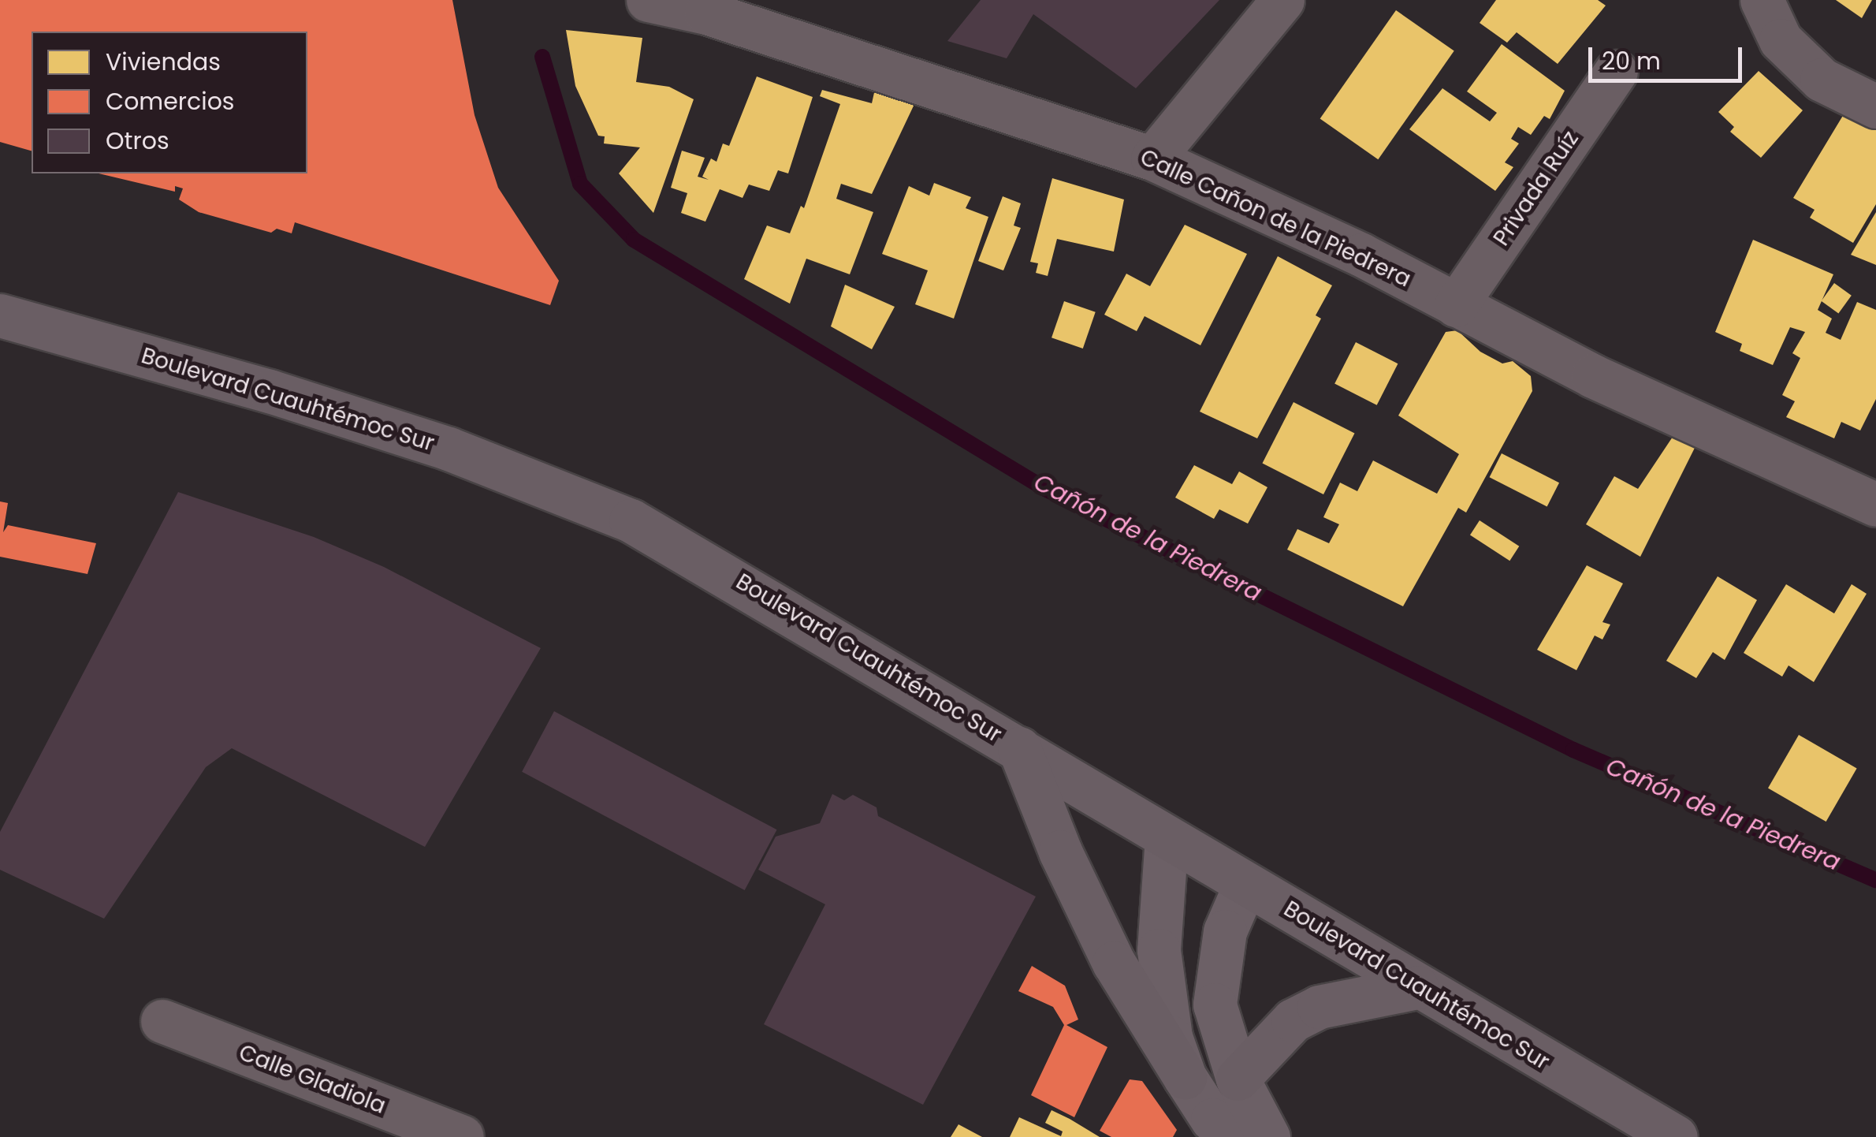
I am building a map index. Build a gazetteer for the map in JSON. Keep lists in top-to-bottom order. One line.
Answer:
{"streets":{"main road":["Boulevard Cuauhtémoc Sur"],"street":["Privada Ruíz","Calle Cañon de la Piedrera","Calle Gladiola"]},"crossings":[["Privada Ruíz","Calle Cañon de la Piedrera"]],"water":["Cañón de la Piedrera"],"legend":["Viviendas","Comercios","Otros"],"scale_bar":"20 m"}
